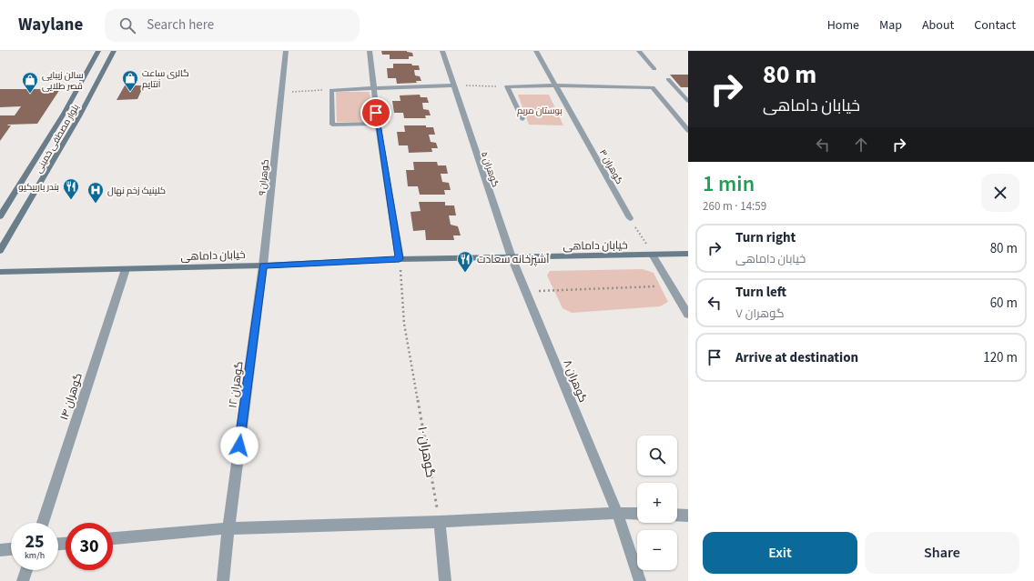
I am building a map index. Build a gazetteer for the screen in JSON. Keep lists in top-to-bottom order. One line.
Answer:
{"streets":{"main road":["بلوار مصطفی خمینی","خیابان داماهی"],"street":["گوهران ۳","گوهران ۵","گوهران ۹","گوهران ۸","گوهران ۱۲","گوهران ۱۴"],"path":["گوهران ۱۰"]},"crossings":[["گوهران ۵","خیابان داماهی"],["گوهران ۵","گوهران ۸"],["گوهران ۹","خیابان داماهی"],["گوهران ۹","گوهران ۱۲"],["خیابان داماهی","گوهران ۸"],["خیابان داماهی","گوهران ۱۲"],["خیابان داماهی","گوهران ۱۴"],["خیابان داماهی","گوهران ۱۰"]],"parks":["بوستان مریم"],"places":{"shop":["گالری ساعت آنتایم","سالن زیبایی قصر طلایی"],"restaurant":["بندر باربیکیو","آشپزخانه سعادت"],"hospital":["کلینیک زخم نهال"]},"page":{"header":"Waylane","search":"Search here","nav":["Home","Map","About","Contact"],"turn":["80 m","خیابان داماهی"],"heading":["1 min","260 m · 14:59"],"list":[{"name":"Turn right","note":"خیابان داماهی","value":"80 m"},{"name":"Turn left","note":"گوهران ۷","value":"60 m"},{"name":"Arrive at destination","value":"120 m"}],"map_buttons":["+","−"],"speed":"25 km/h","limit":"30","buttons":["Exit","Share"]}}
